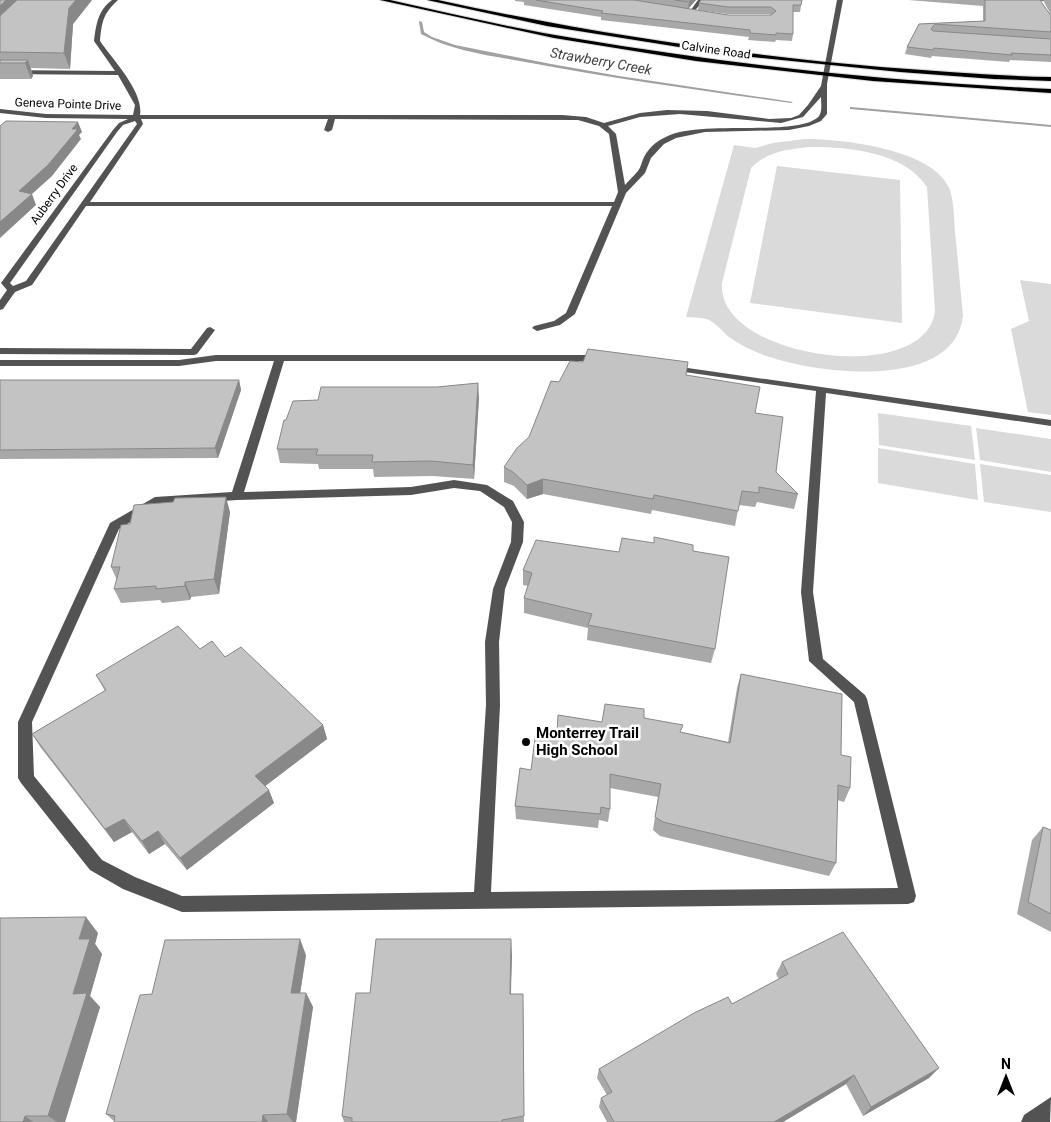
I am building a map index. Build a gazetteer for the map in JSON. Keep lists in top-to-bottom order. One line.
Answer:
{"streets":{"main road":["Calvine Road"],"street":["Geneva Pointe Drive","Auberry Drive"]},"crossings":[["Geneva Pointe Drive","Auberry Drive"]],"water":["Strawberry Creek"],"places":["Monterrey Trail High School"],"north":"top"}
